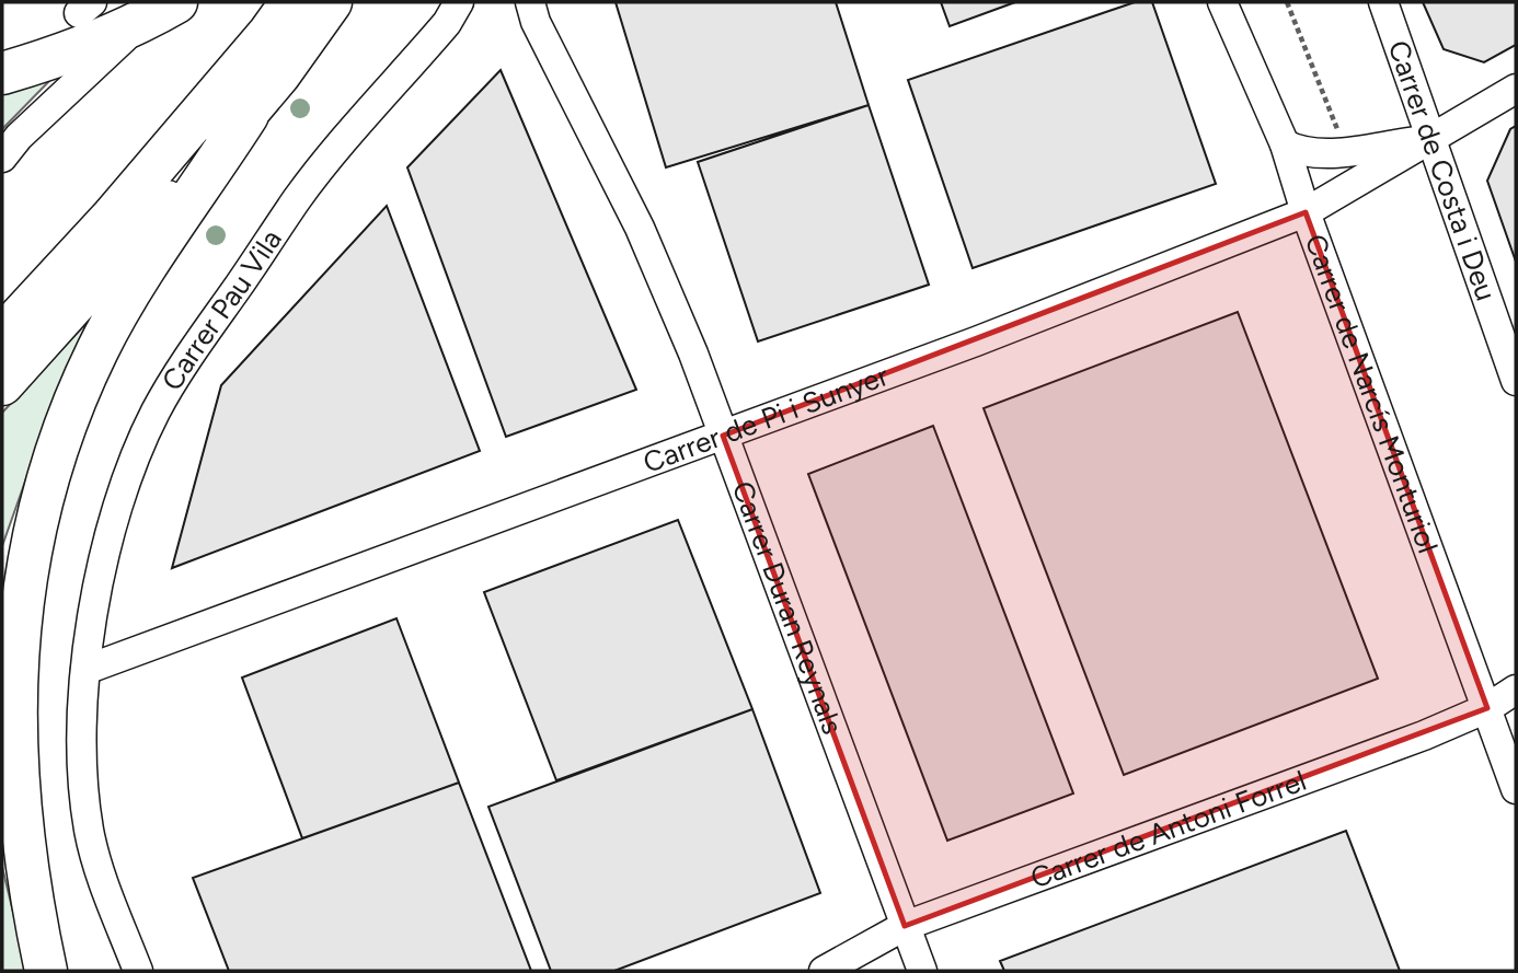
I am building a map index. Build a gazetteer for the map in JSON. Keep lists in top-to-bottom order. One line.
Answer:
{"streets":{"street":["Carrer de Costa i Deu","Carrer Pau Vila","Carrer de Narcís Monturiol","Carrer de Pi i Sunyer","Carrer Duran Reynals","Carrer de Antoni Forrel"]},"crossings":[["Carrer de Costa i Deu","Carrer de Pi i Sunyer"],["Carrer Pau Vila","Carrer de Pi i Sunyer"],["Carrer de Narcís Monturiol","Carrer de Pi i Sunyer"],["Carrer de Narcís Monturiol","Carrer de Antoni Forrel"],["Carrer de Pi i Sunyer","Carrer Duran Reynals"],["Carrer Duran Reynals","Carrer de Antoni Forrel"]]}
